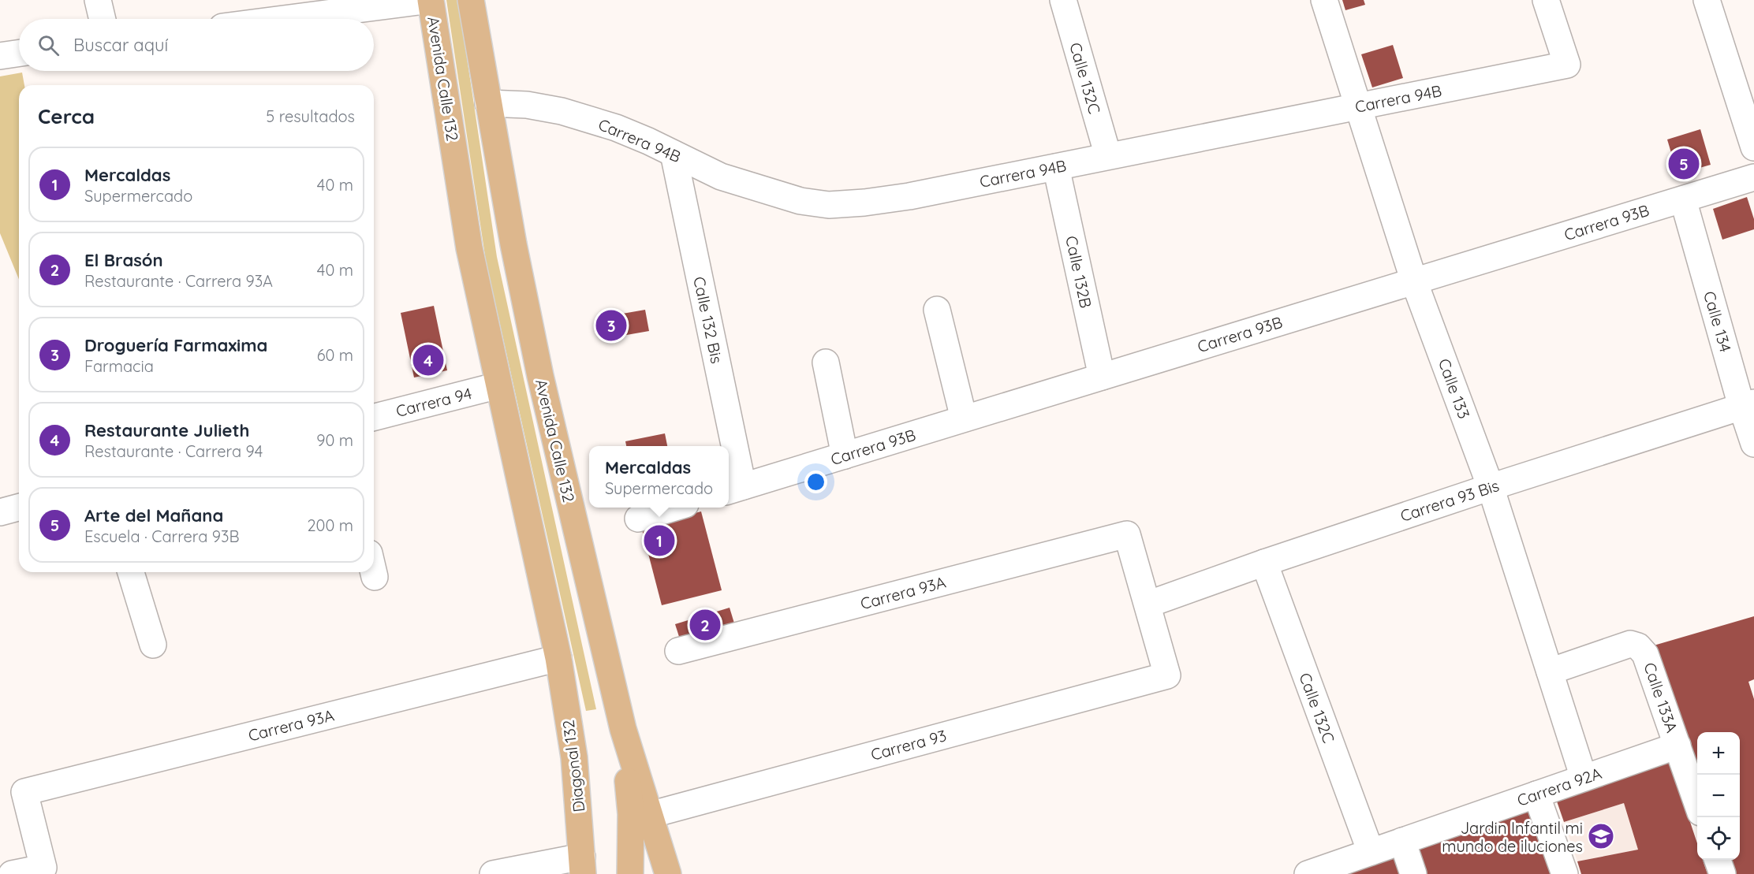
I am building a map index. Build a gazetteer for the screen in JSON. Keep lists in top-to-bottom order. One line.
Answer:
{"streets":{"main road":["Avenida Calle 132","Diagonal 132"],"street":["Calle 132C","Carrera 94B","Carrera 93B","Calle 132B","Calle 132 Bis","Calle 134","Calle 133","Carrera 94","Carrera 93 Bis","Carrera 93A","Calle 133A","Carrera 93","Carrera 92A"]},"crossings":[["Calle 132C","Carrera 94B"],["Calle 132C","Carrera 93 Bis"],["Calle 132C","Carrera 92A"],["Avenida Calle 132","Carrera 94B"],["Avenida Calle 132","Carrera 94"],["Avenida Calle 132","Carrera 93A"],["Avenida Calle 132","Carrera 93"],["Avenida Calle 132","Diagonal 132"],["Carrera 94B","Calle 132B"],["Carrera 94B","Calle 132 Bis"],["Carrera 94B","Calle 133"],["Carrera 93B","Calle 132B"],["Carrera 93B","Calle 132 Bis"],["Carrera 93B","Calle 134"],["Carrera 93B","Calle 133"],["Calle 134","Carrera 93 Bis"],["Calle 133","Carrera 93 Bis"],["Calle 133","Calle 133A"],["Calle 133","Carrera 92A"],["Carrera 93 Bis","Carrera 93A"],["Carrera 93 Bis","Carrera 93"],["Carrera 93A","Carrera 93"],["Carrera 93A","Diagonal 132"],["Calle 133A","Carrera 92A"]],"places":{"school or university":["Jardin Infantil mi mundo de iluciones"]},"page":{"search":"Buscar aquí","heading":["Cerca","5 resultados"],"pins":["5","3","4","1","2"],"list":[{"mark":"1","name":"Mercaldas","note":"Supermercado","value":"40 m"},{"mark":"2","name":"El Brasón","note":"Restaurante · Carrera 93A","value":"40 m"},{"mark":"3","name":"Droguería Farmaxima","note":"Farmacia","value":"60 m"},{"mark":"4","name":"Restaurante Julieth","note":"Restaurante · Carrera 94","value":"90 m"},{"mark":"5","name":"Arte del Mañana","note":"Escuela · Carrera 93B","value":"200 m"}],"popup":["Mercaldas","Supermercado"],"map_buttons":["+","−"]}}
